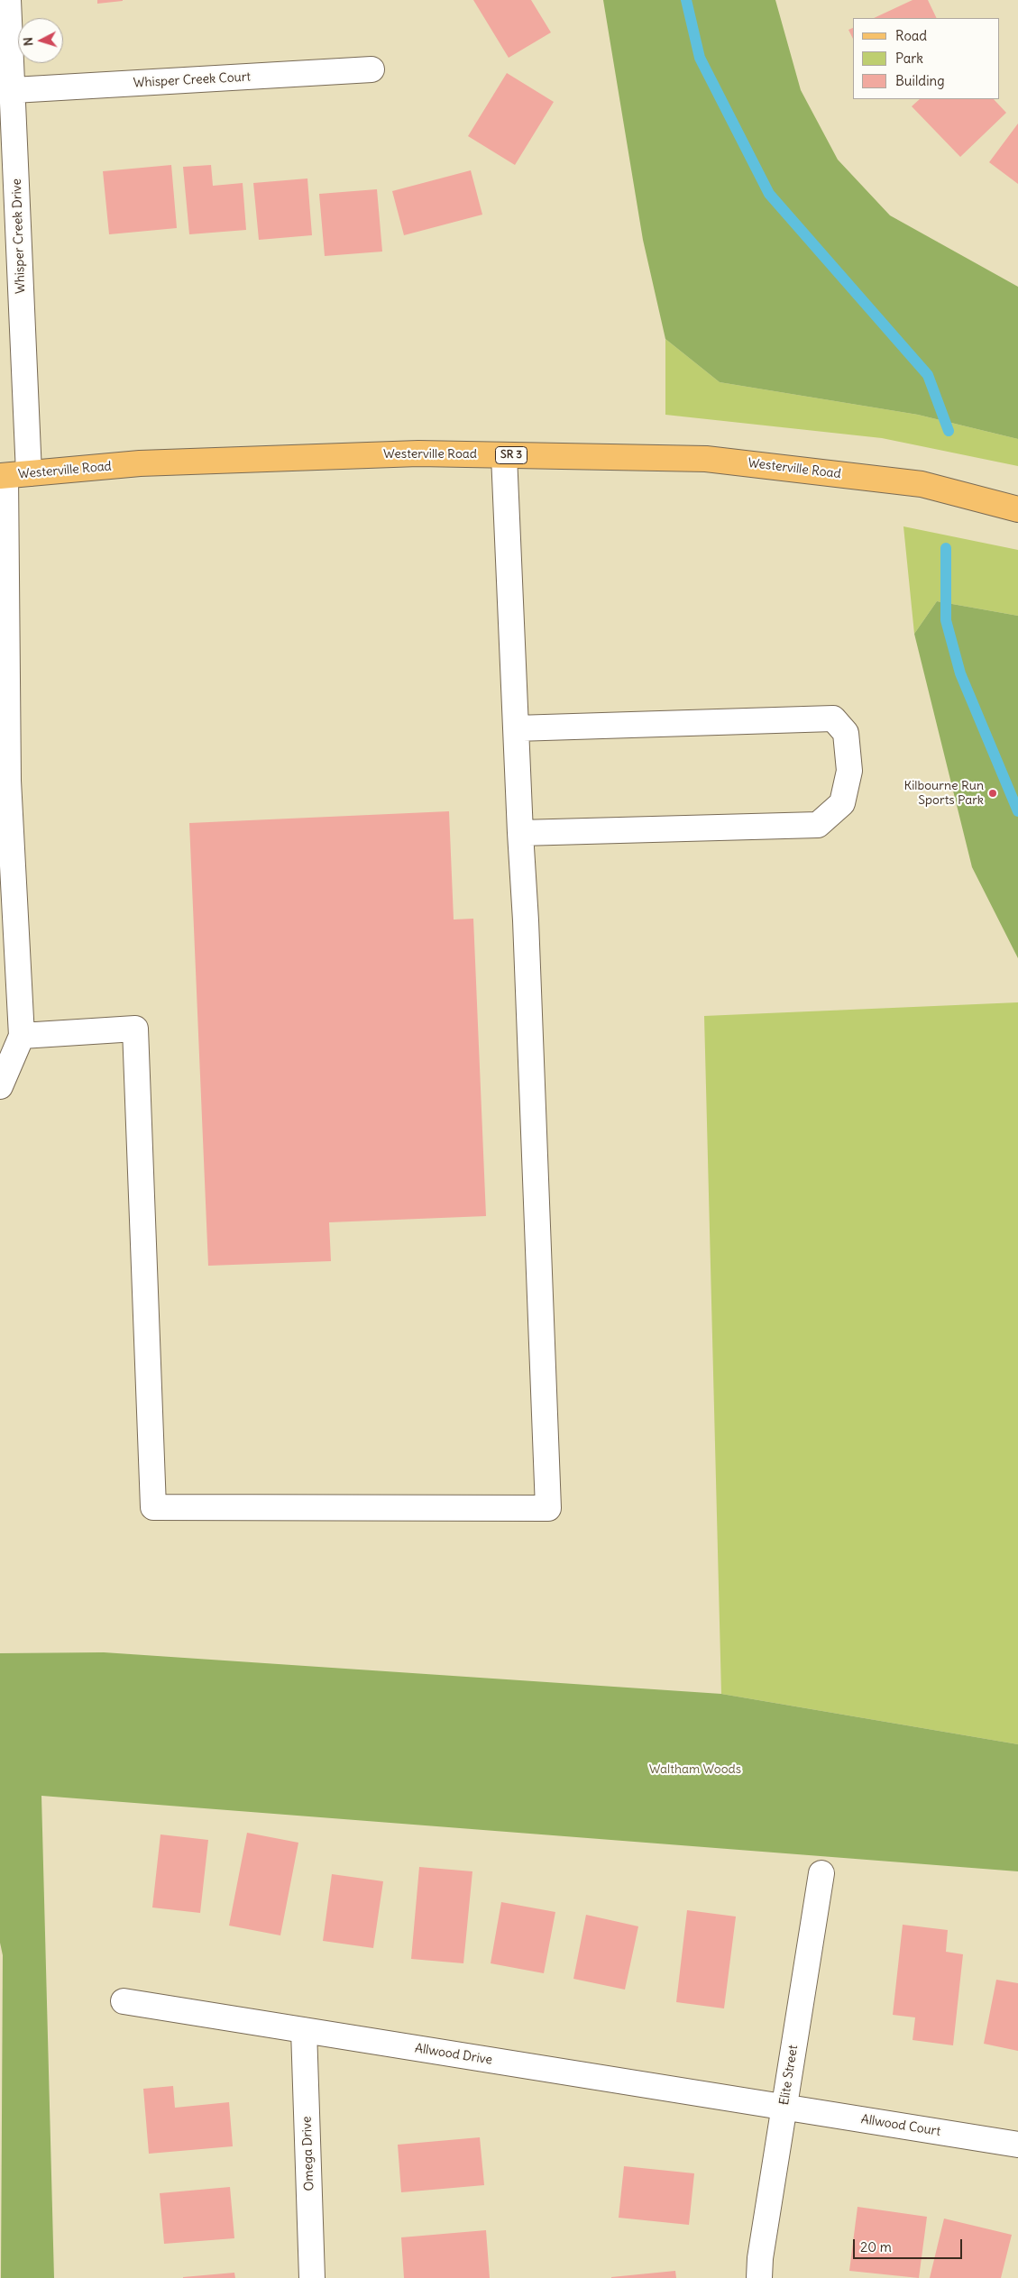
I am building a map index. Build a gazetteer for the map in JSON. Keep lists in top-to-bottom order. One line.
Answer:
{"streets":{"main road":["Westerville Road","SR 3"],"street":["Whisper Creek Court","Whisper Creek Drive","Allwood Drive","Elite Street","Allwood Court","Omega Drive"]},"crossings":[["Whisper Creek Court","Whisper Creek Drive"],["Whisper Creek Drive","Westerville Road"],["Allwood Drive","Elite Street"],["Allwood Drive","Allwood Court"],["Allwood Drive","Omega Drive"],["Elite Street","Allwood Court"]],"parks":["Waltham Woods"],"places":["Kilbourne Run Sports Park"],"legend":["Road","Park","Building"],"scale_bar":"20 m","north":"left"}
